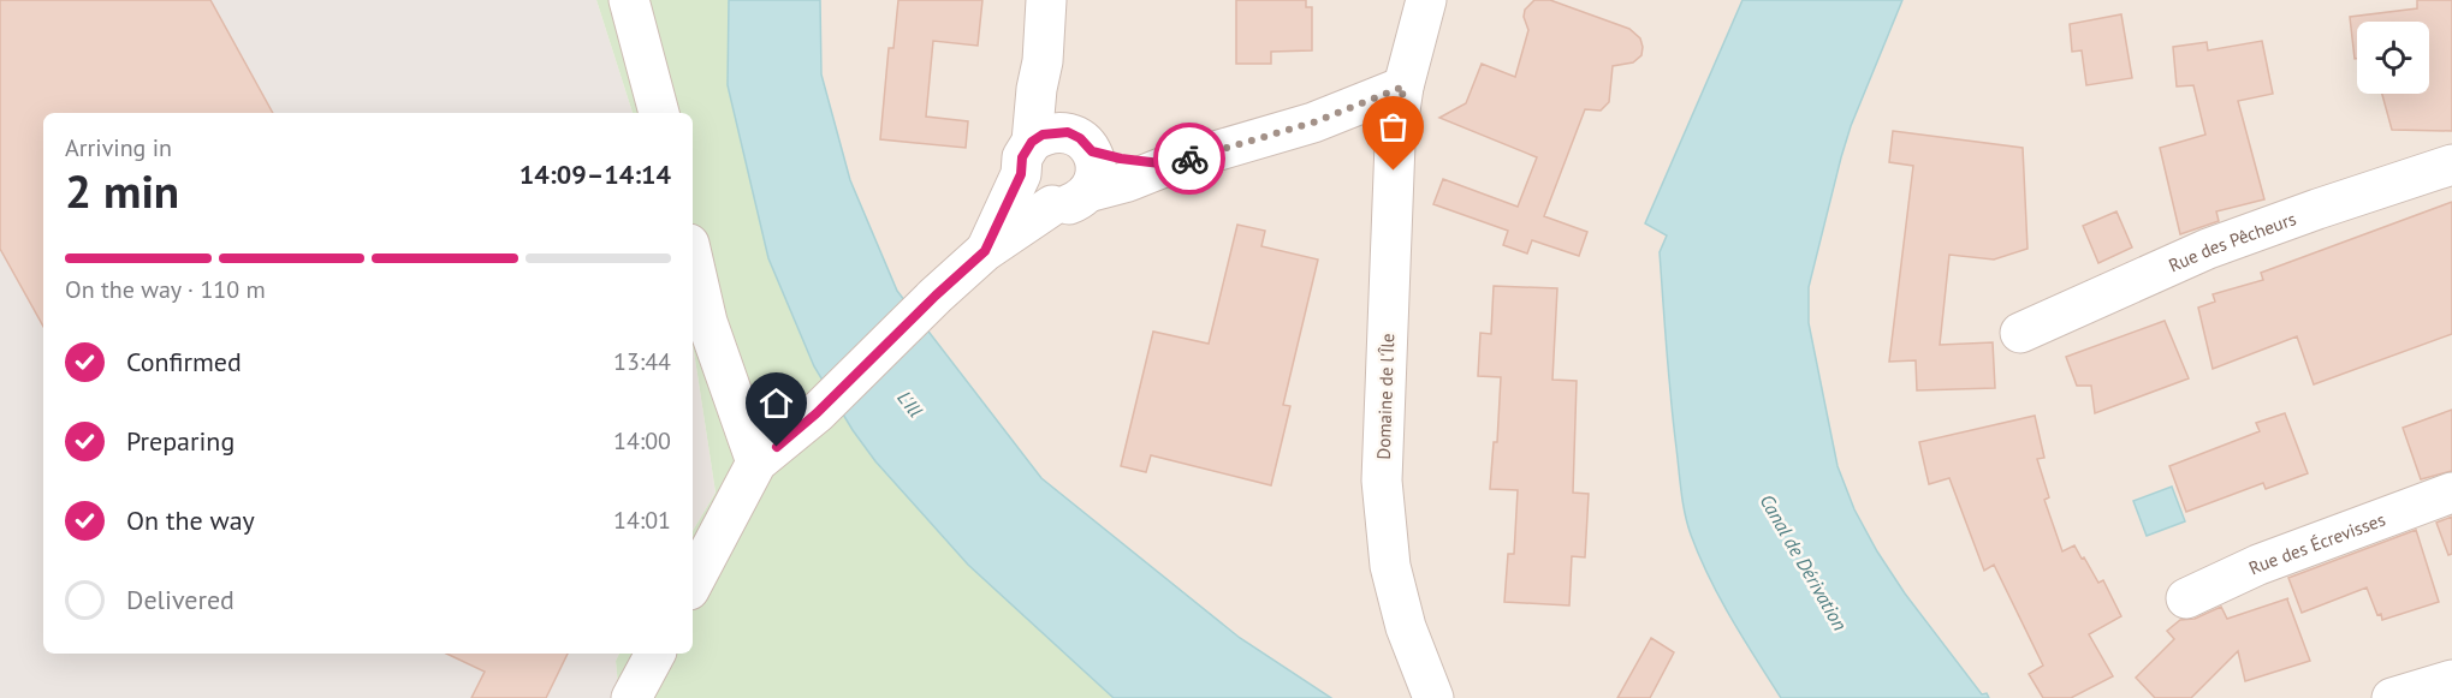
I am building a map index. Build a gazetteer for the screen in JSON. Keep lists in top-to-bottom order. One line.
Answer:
{"streets":{"street":["Rue des Pêcheurs","Domaine de l'Île","Rue des Écrevisses"]},"water":["L'Ill","Canal de Dérivation"],"page":{"heading":["2 min","Arriving in","14:09–14:14"],"bar":"On the way · 110 m","list":[["Confirmed","13:44"],["Preparing","14:00"],["On the way","14:01"],"Delivered"]}}
